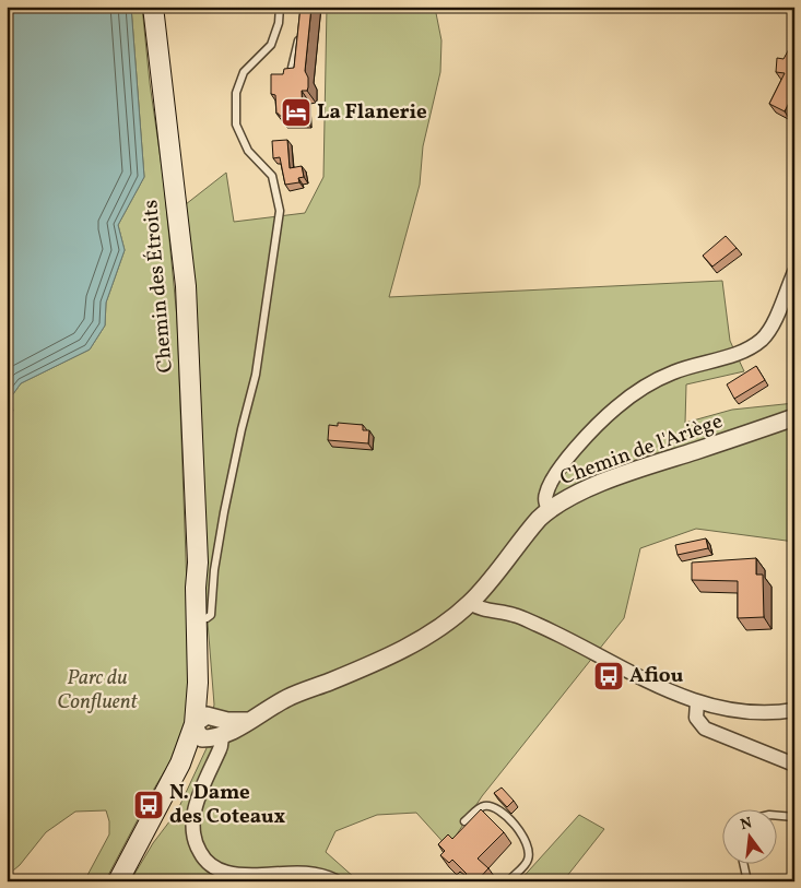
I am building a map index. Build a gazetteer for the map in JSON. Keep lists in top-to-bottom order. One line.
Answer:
{"streets":{"main road":["Chemin des Étroits"],"street":["Chemin de l'Ariège"]},"crossings":[["Chemin des Étroits","Chemin de l'Ariège"]],"parks":["Parc du Confluent"],"places":{"hotel":["La Flanerie"],"bus stop":["Afiou","N. Dame des Coteaux"]},"north":"top"}
